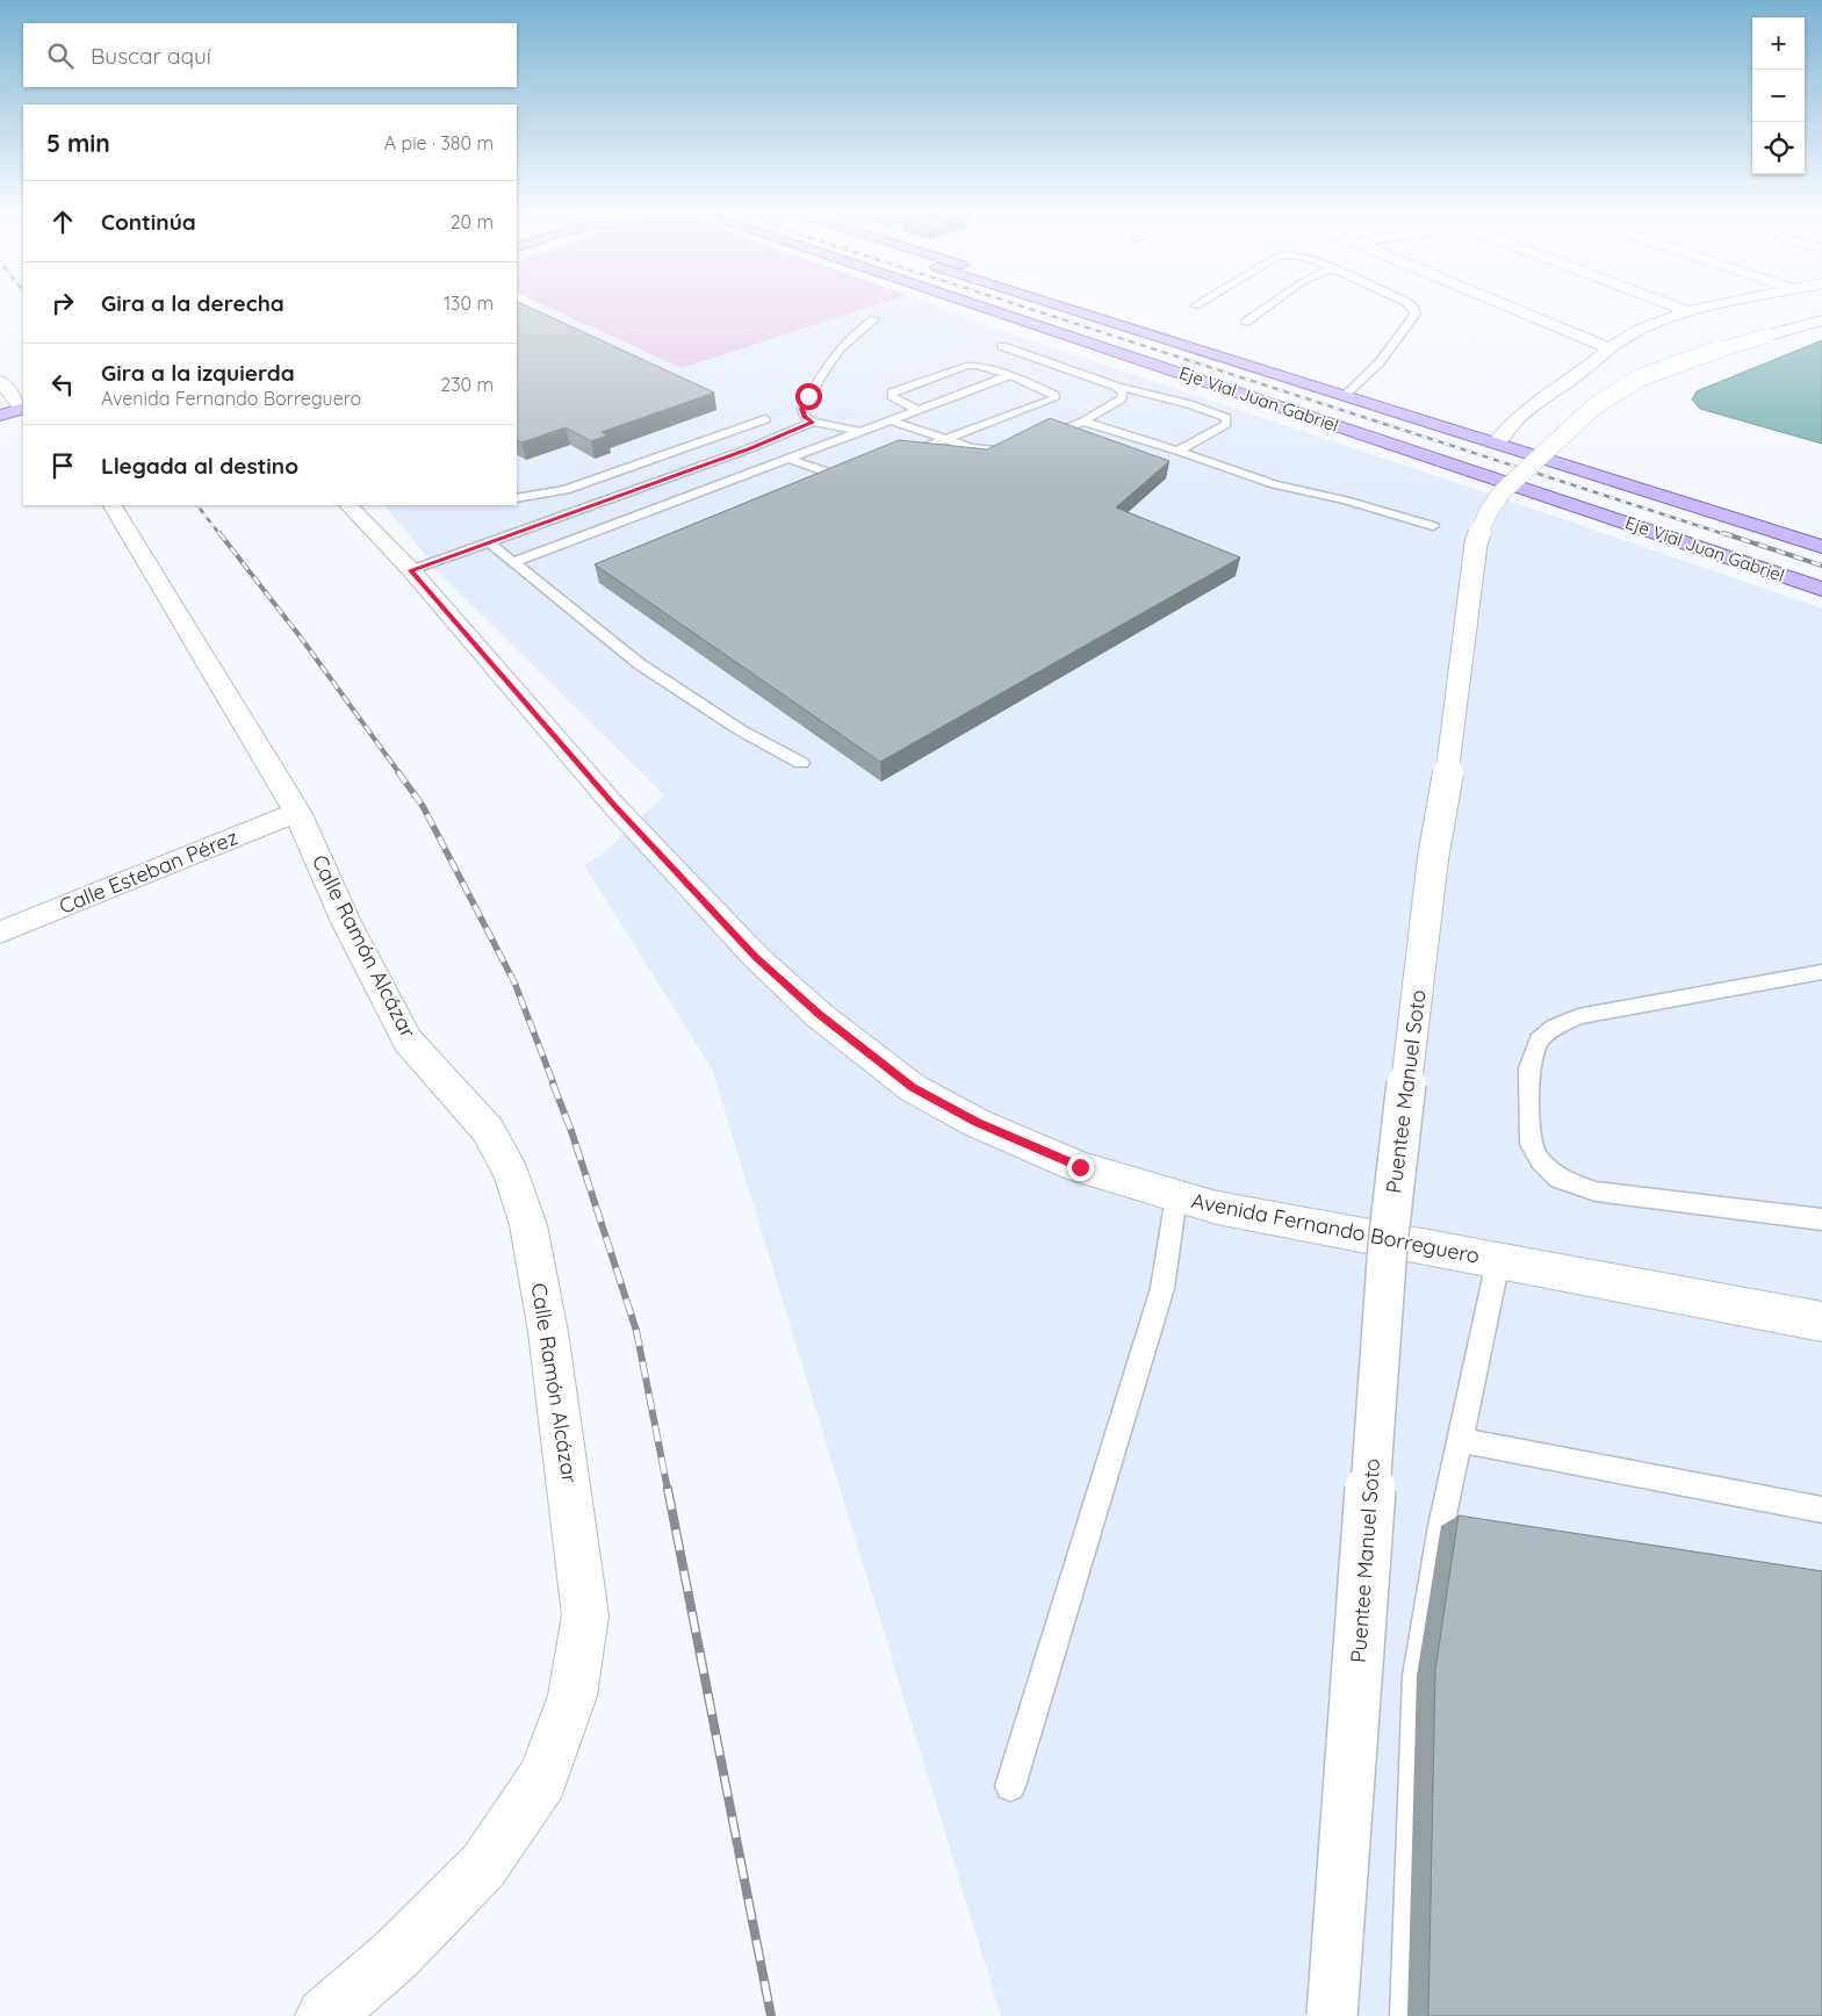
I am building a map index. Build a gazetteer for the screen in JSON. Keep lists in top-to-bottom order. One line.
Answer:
{"streets":{"main road":["Eje Vial Juan Gabriel"],"street":["Calle Esteban Pérez","Calle Ramón Alcázar","Puentee Manuel Soto","Avenida Fernando Borreguero"]},"crossings":[["Calle Esteban Pérez","Calle Ramón Alcázar"]],"page":{"map_buttons":["+","−"],"search":"Buscar aquí","heading":["5 min","A pie · 380 m"],"list":[["Continúa","20 m"],["Gira a la derecha","130 m"],["Gira a la izquierda","Avenida Fernando Borreguero","230 m"],"Llegada al destino"]}}
